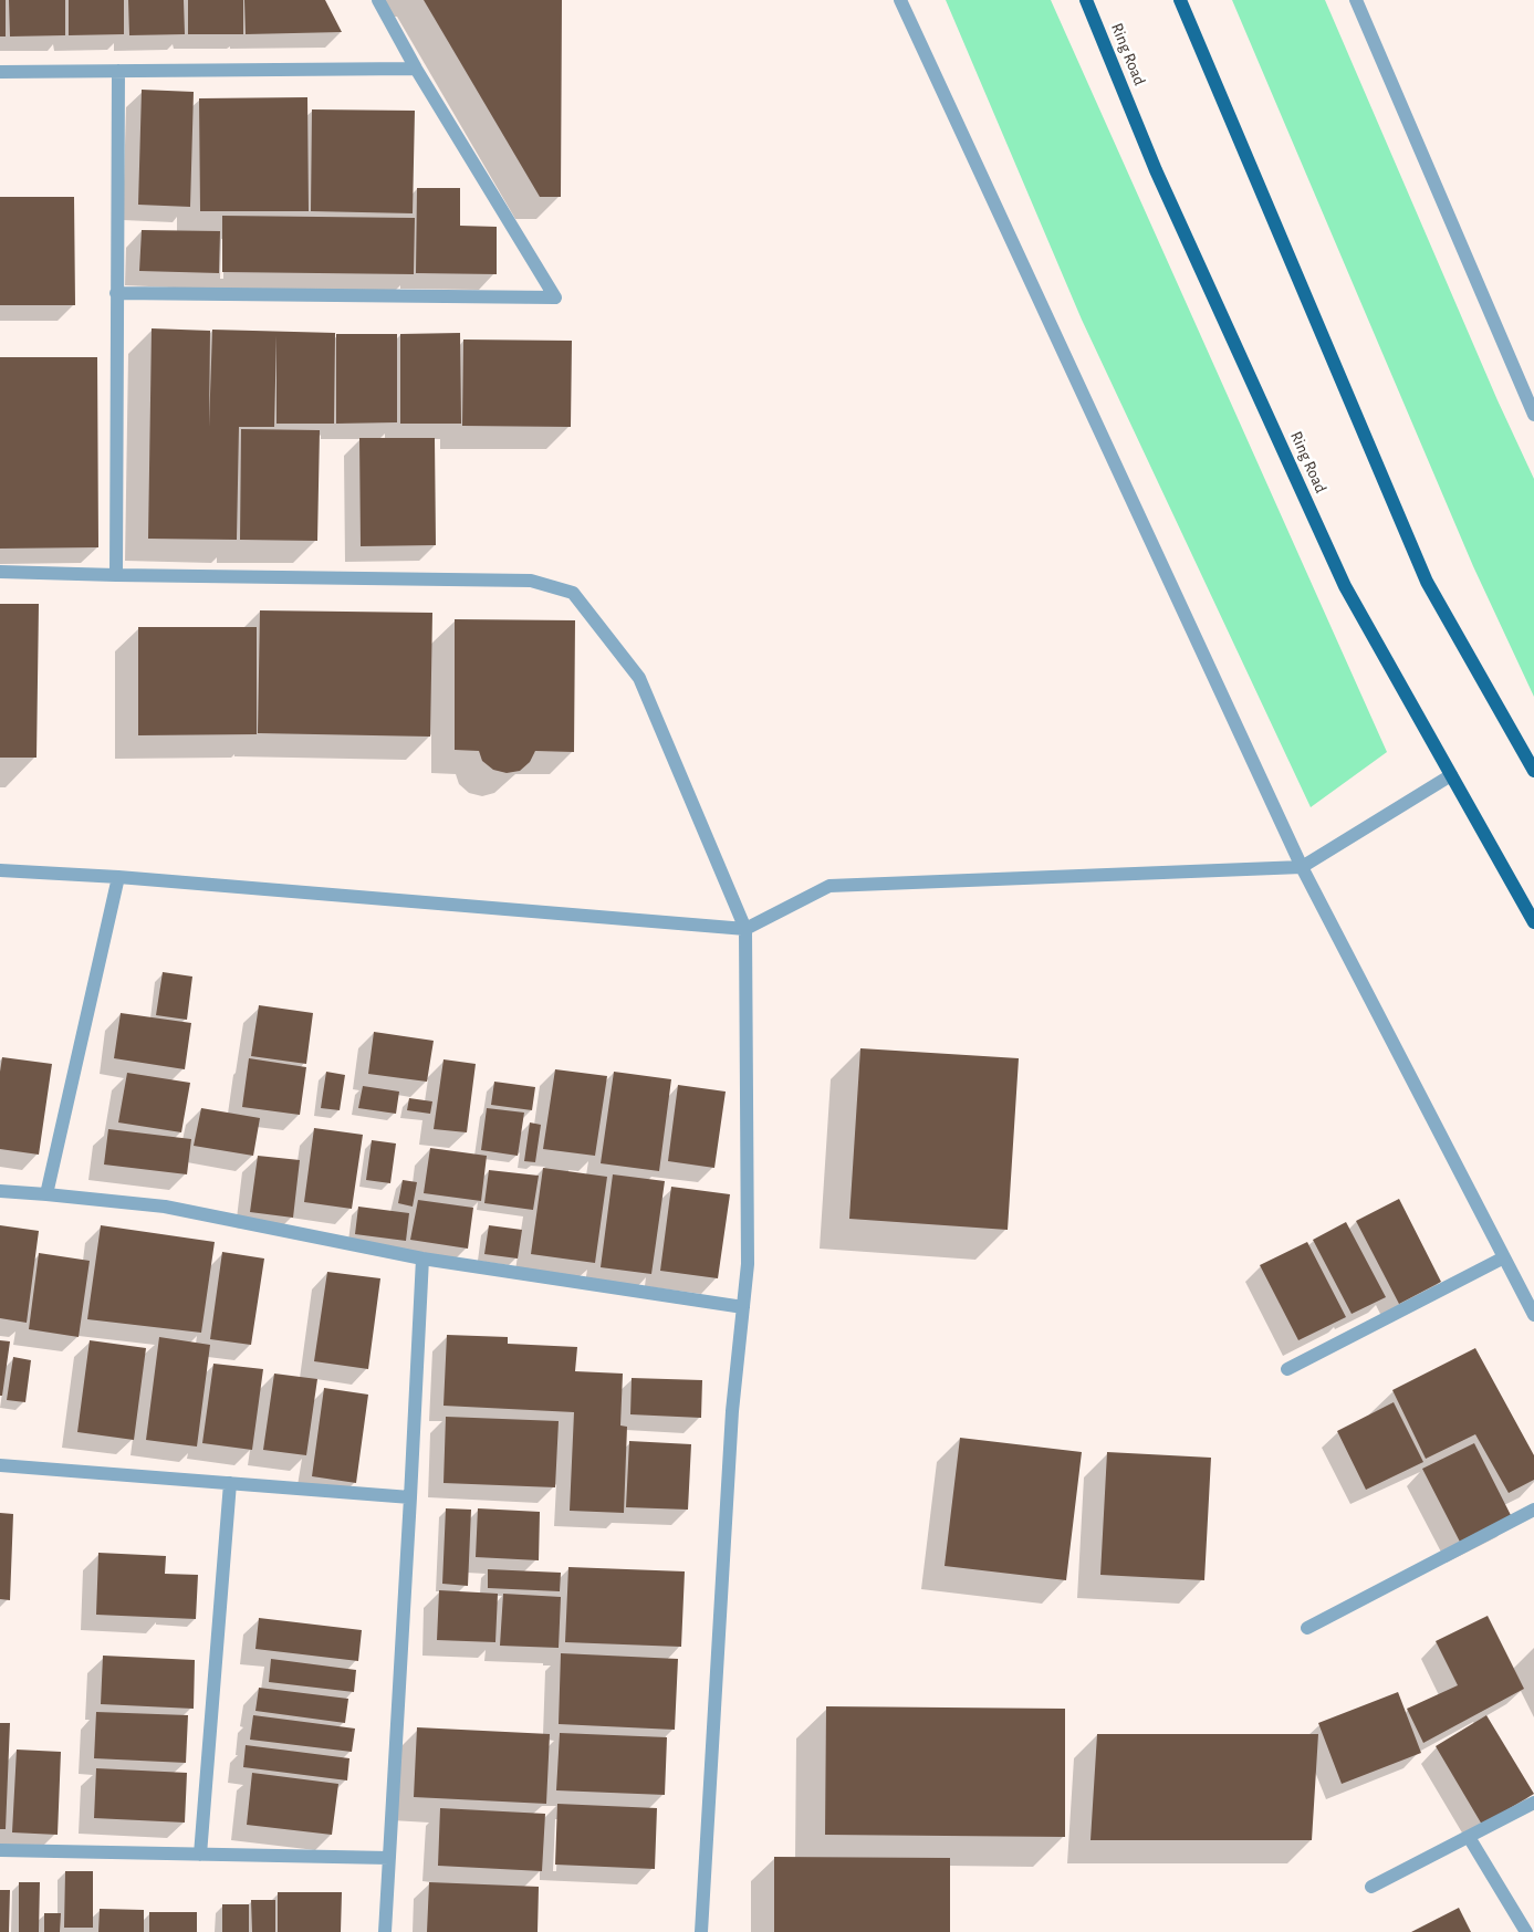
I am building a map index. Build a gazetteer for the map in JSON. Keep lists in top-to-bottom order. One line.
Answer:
{"streets":{"main road":["Ring Road"]}}
